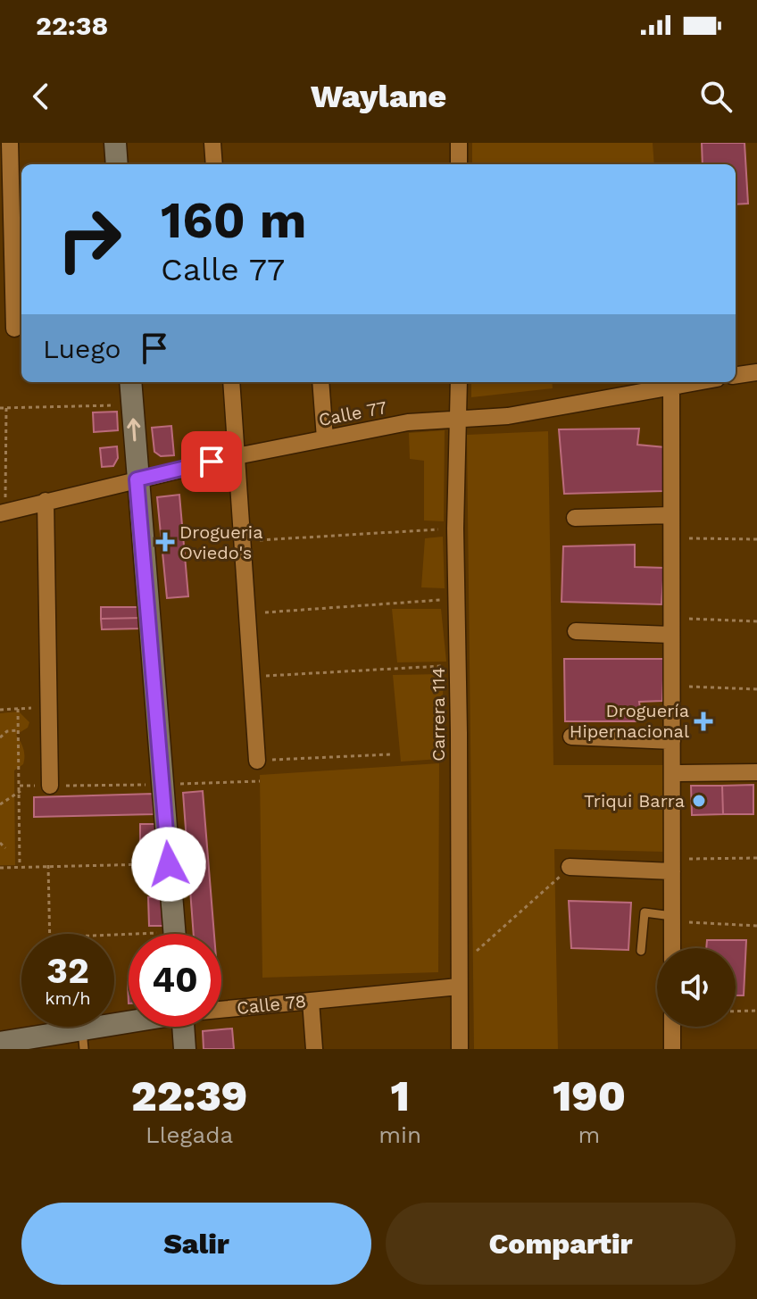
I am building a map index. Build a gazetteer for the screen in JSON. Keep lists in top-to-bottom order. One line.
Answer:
{"streets":{"street":["Calle 77","Carrera 114","Calle 78"]},"crossings":[["Calle 77","Carrera 114"],["Carrera 114","Calle 78"]],"places":{"health":["Drogueria Oviedo's","Droguería Hipernacional"],"other":["Triqui Barra"]},"page":{"status":"22:38","header":"Waylane","turn":["160 m","Calle 77"],"then":"Luego","speed":"32 km/h","limit":"40","eta":["22:39","Llegada","1","min","190","m"],"buttons":["Salir","Compartir"]}}
